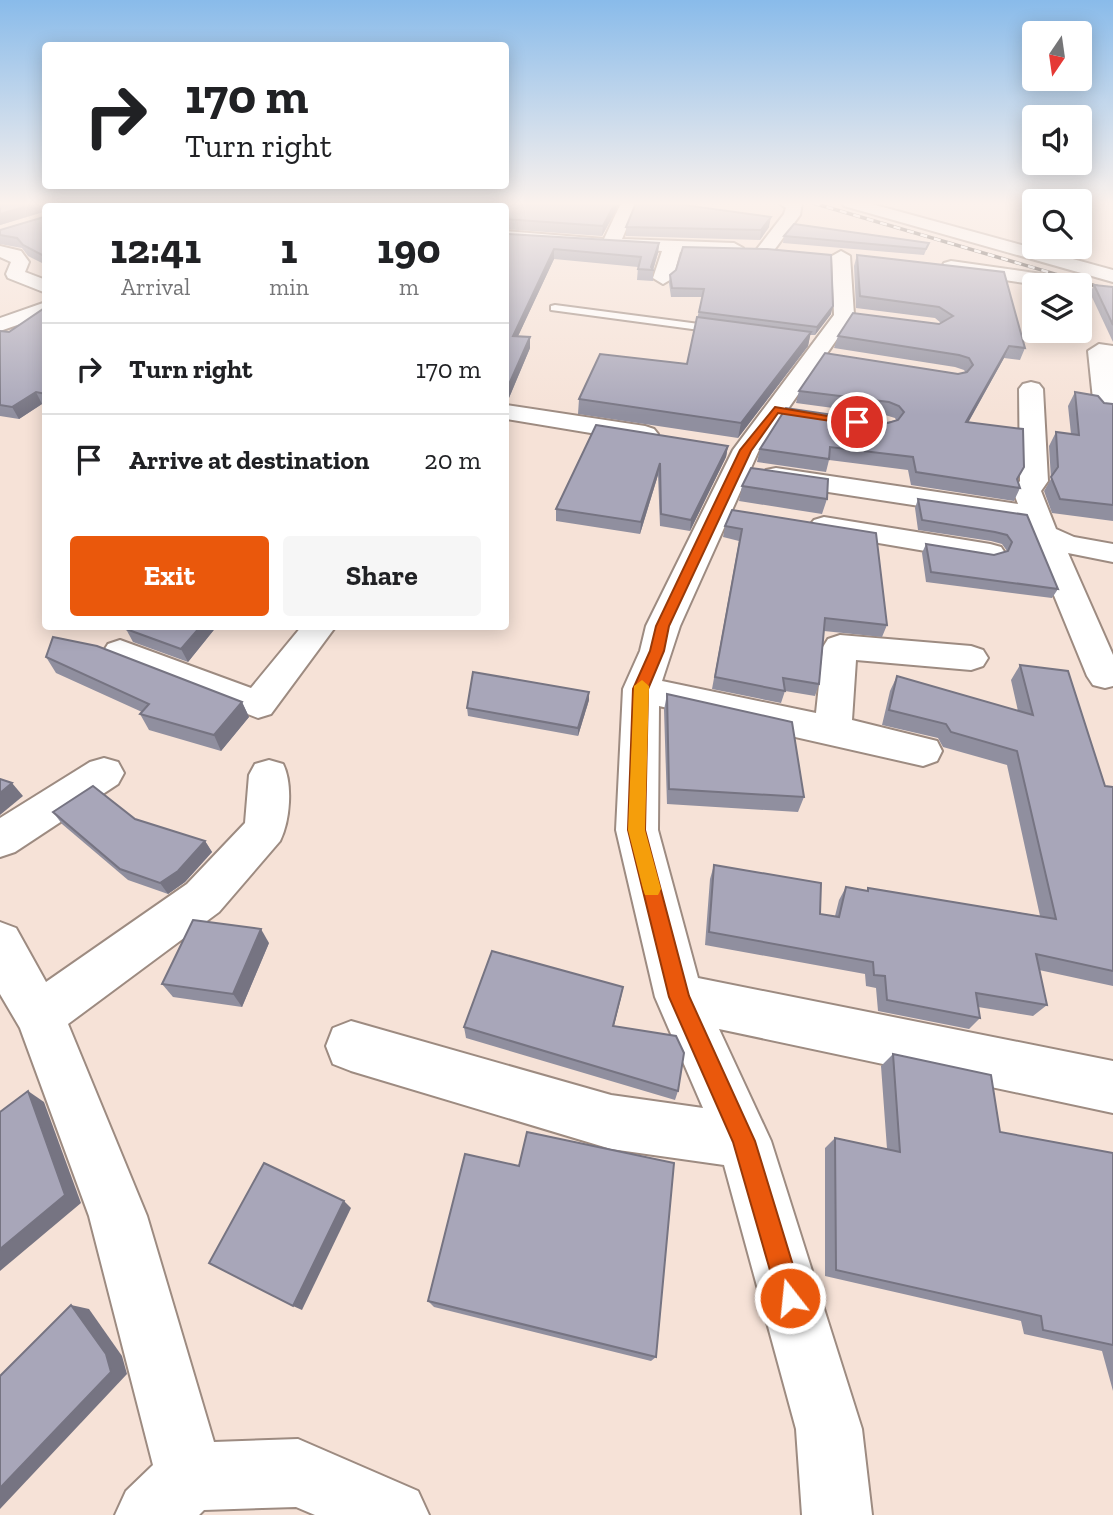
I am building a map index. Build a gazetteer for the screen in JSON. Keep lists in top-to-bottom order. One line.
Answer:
{"north":"bottom","page":{"turn":["170 m","Turn right"],"eta":["12:41","Arrival","1","min","190","m"],"list":[{"name":"Turn right","value":"170 m"},{"name":"Arrive at destination","value":"20 m"}],"buttons":["Exit","Share"]}}
